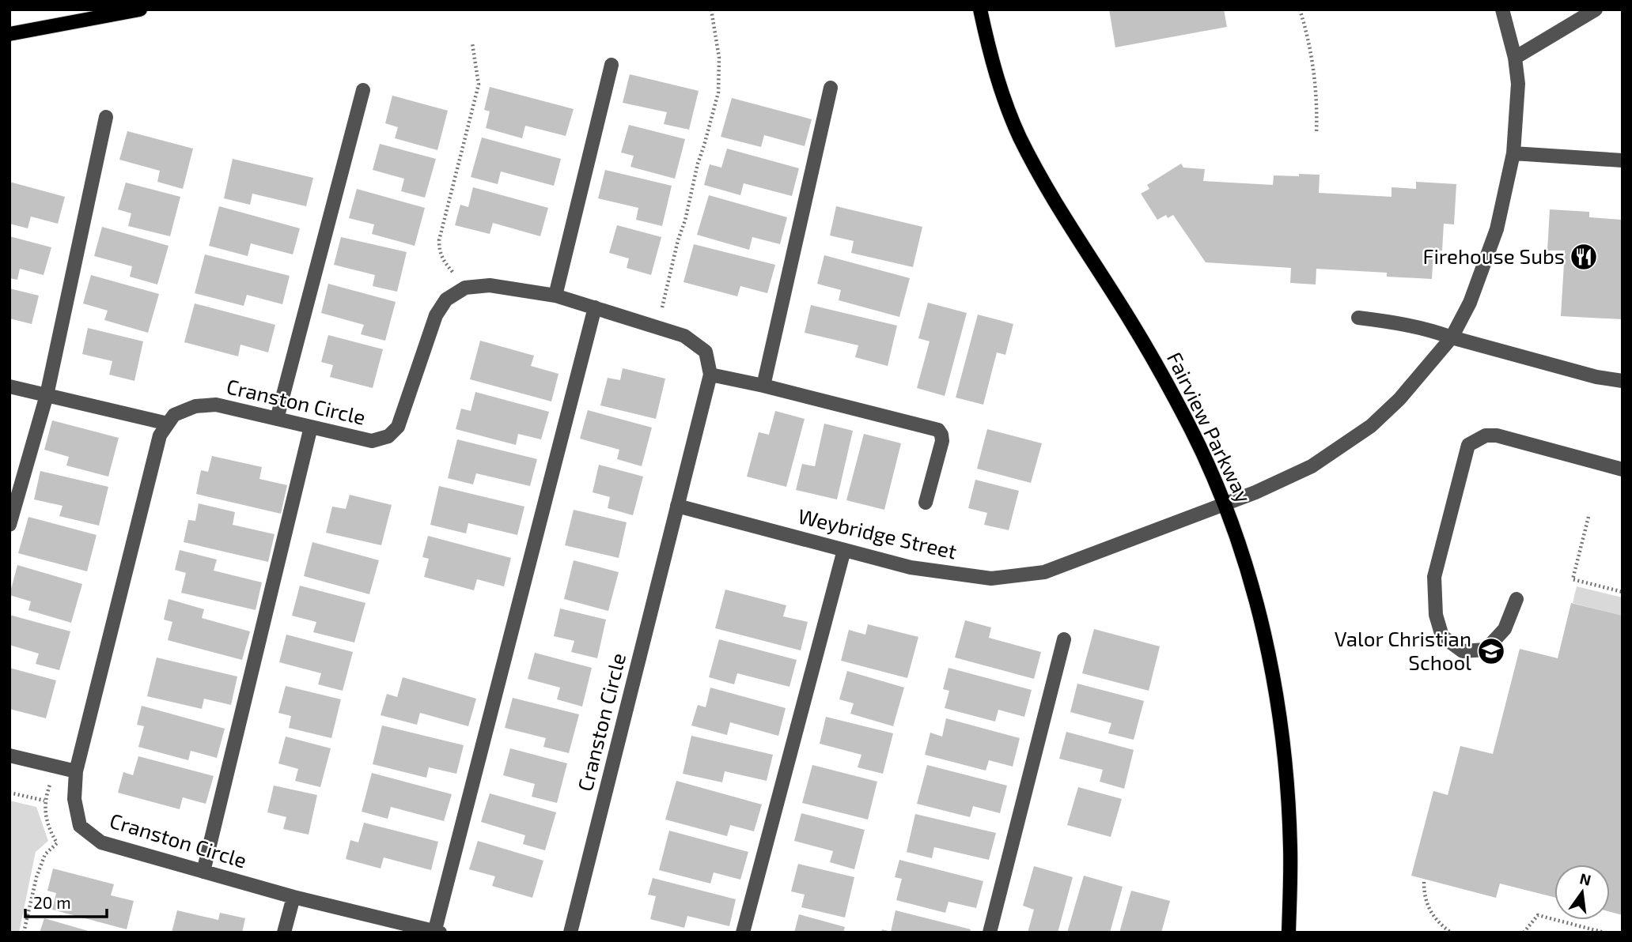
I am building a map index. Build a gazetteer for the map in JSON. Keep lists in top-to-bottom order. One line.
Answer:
{"streets":{"main road":["Fairview Parkway"],"street":["Cranston Circle","Weybridge Street"]},"crossings":[["Cranston Circle","Weybridge Street"],["Fairview Parkway","Weybridge Street"]],"places":{"restaurant":["Firehouse Subs"],"school or university":["Valor Christian School"]},"scale_bar":"20 m","north":"top"}
